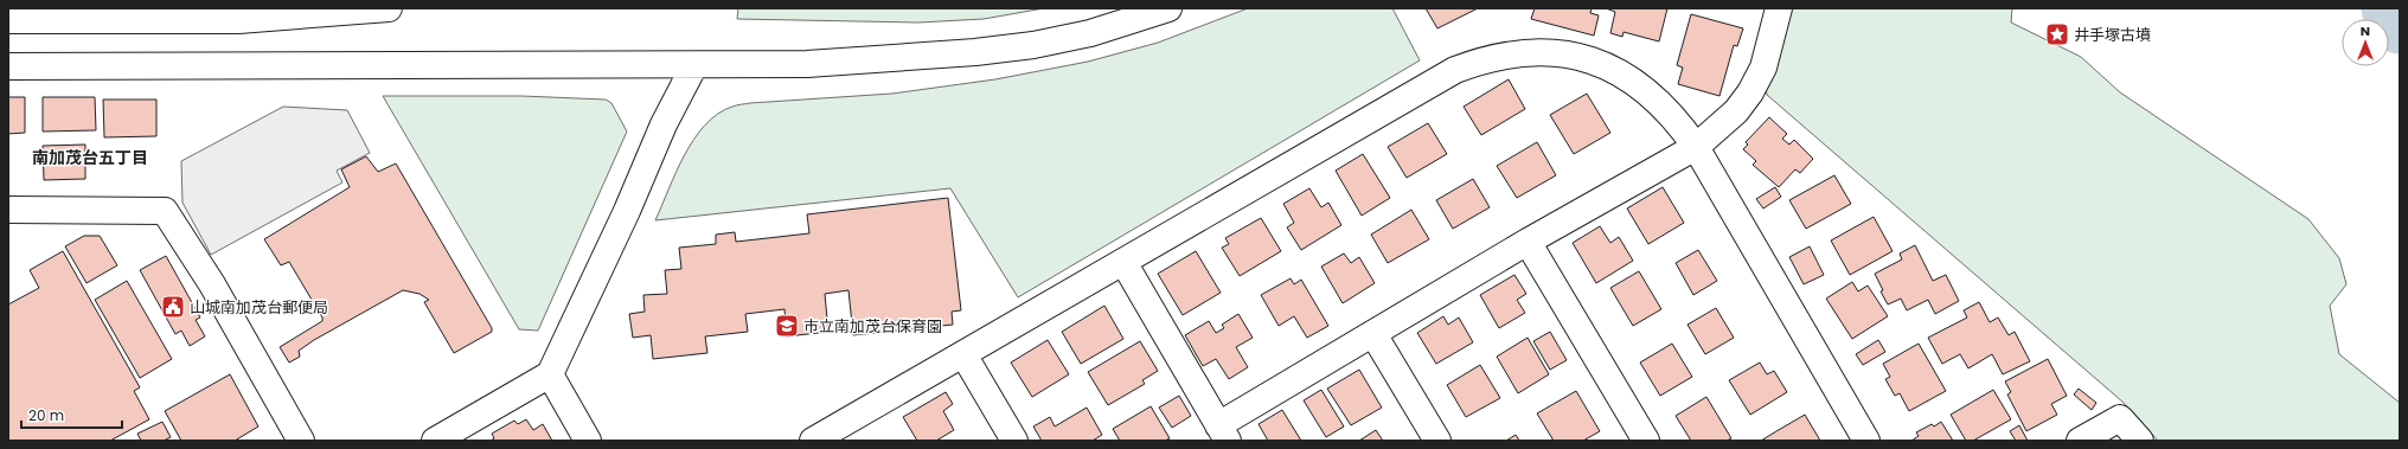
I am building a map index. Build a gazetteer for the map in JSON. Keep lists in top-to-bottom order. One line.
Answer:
{"districts":["南加茂台五丁目"],"places":{"place":["井手塚古墳"],"public building":["山城南加茂台郵便局"],"school or university":["市立南加茂台保育園"]},"scale_bar":"20 m","north":"top"}
